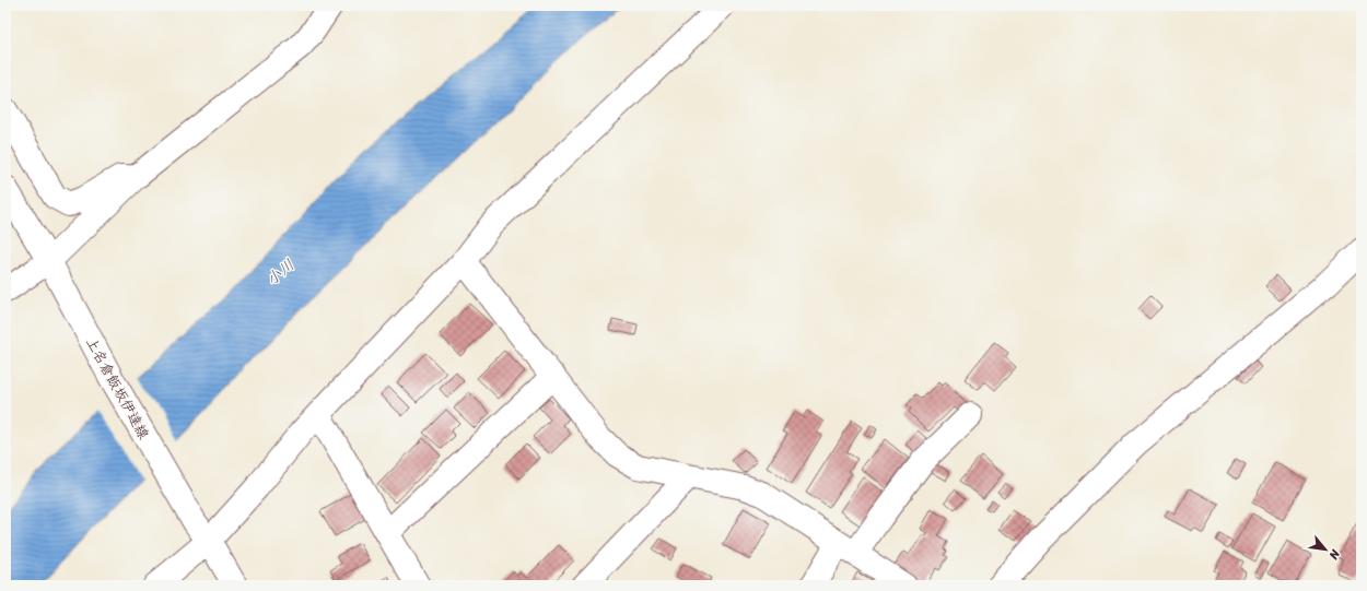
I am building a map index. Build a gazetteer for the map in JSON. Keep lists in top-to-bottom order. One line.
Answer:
{"streets":{"street":["上名倉飯坂伊達線"]},"water":["小川"],"north":"bottom right"}
